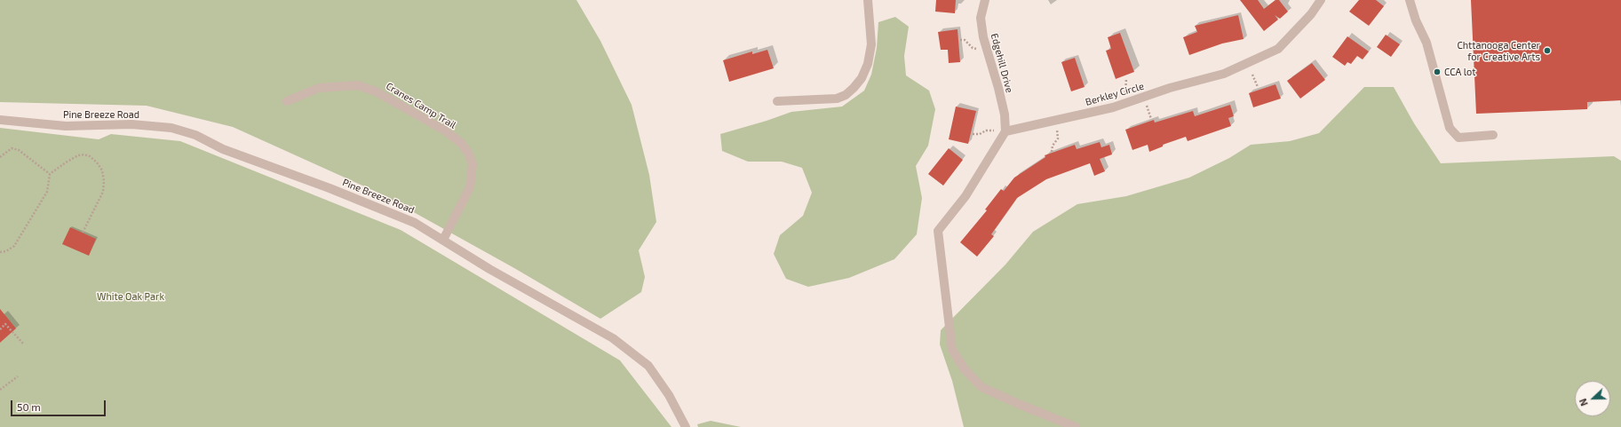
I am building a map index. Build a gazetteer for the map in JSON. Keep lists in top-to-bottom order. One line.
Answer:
{"streets":{"street":["Edgehill Drive","Berkley Circle","Cranes Camp Trail","Pine Breeze Road"]},"crossings":[["Edgehill Drive","Berkley Circle"],["Cranes Camp Trail","Pine Breeze Road"]],"parks":["White Oak Park"],"places":["Chttanooga Center for Creative Arts","CCA lot"],"scale_bar":"50 m","north":"left"}
